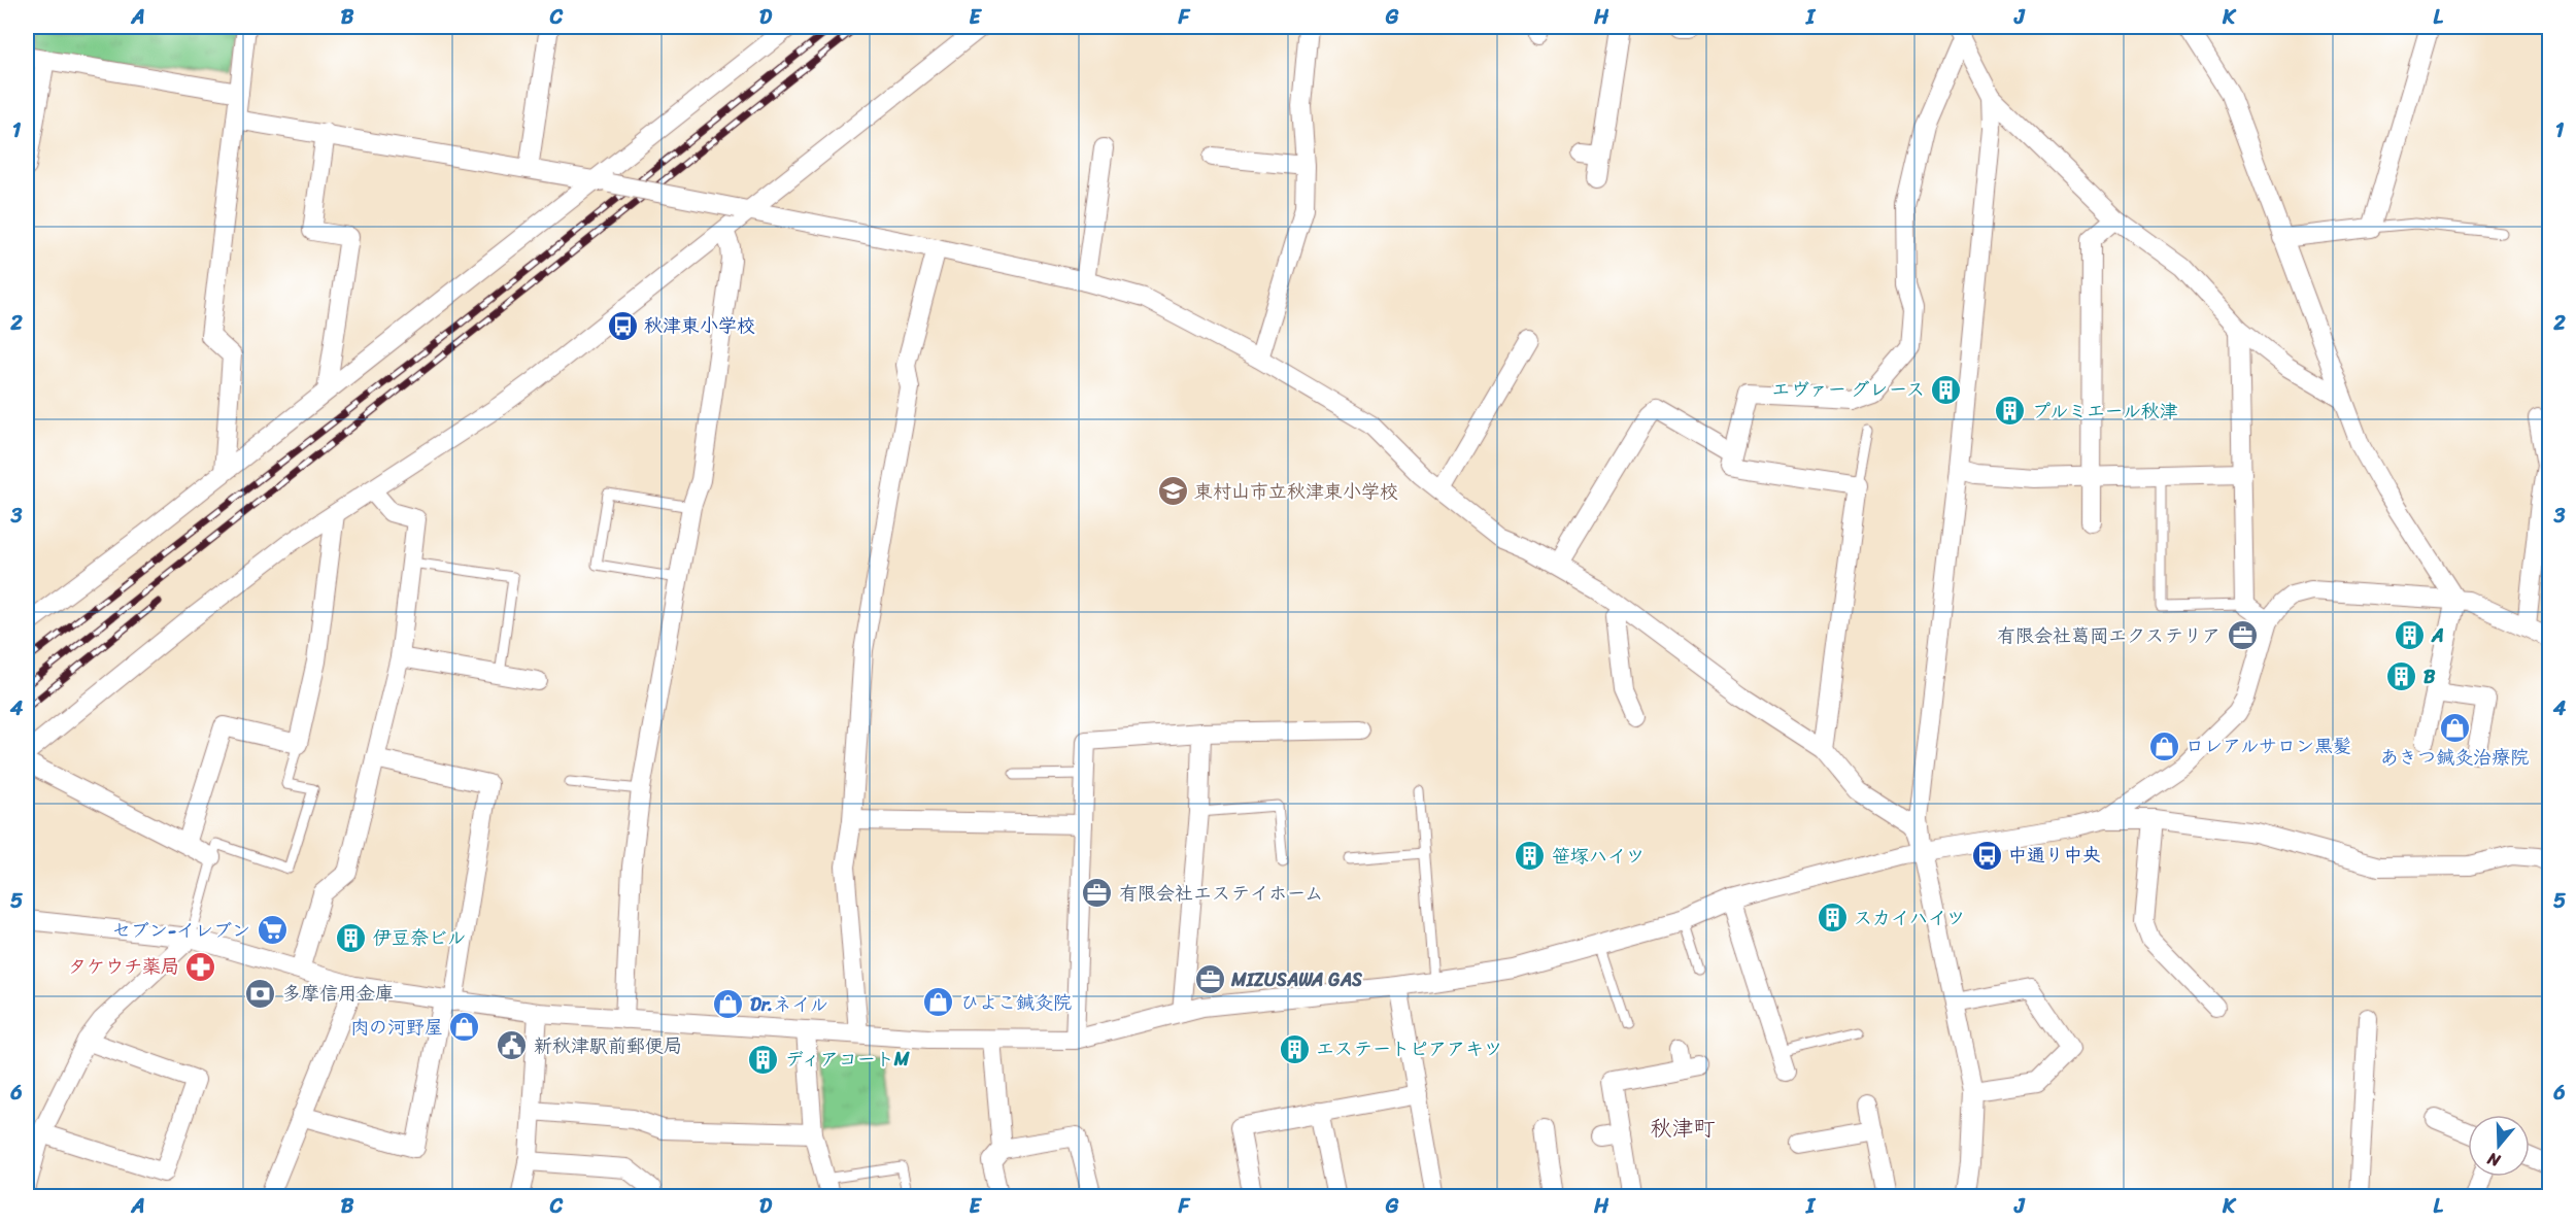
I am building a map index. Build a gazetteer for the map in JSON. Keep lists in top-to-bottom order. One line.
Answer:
{"districts":["秋津町"],"places":{"bus stop":["秋津東小学校","中通り中央"],"building":["エヴァー グレース","プルミエール秋津","A","B","笹塚ハイツ","スカイハイツ","伊豆奈ビル","エステートピアアキツ","ディアコートM"],"school or university":["東村山市立秋津東小学校"],"office":["有限会社葛岡エクステリア","有限会社エステイホーム","MIZUSAWA GAS"],"shop":["あきつ鍼灸治療院","ロレアルサロン黒髪","ひよこ鍼灸院","Dr.ネイル","肉の河野屋"],"supermarket":["セブン-イレブン"],"pharmacy":["タケウチ薬局"],"bank":["多摩信用金庫"],"public building":["新秋津駅前郵便局"]},"north":"bottom","grid":{"columns":["A","B","C","D","E","F","G","H","I","J","K","L"],"rows":["1","2","3","4","5","6"]}}
